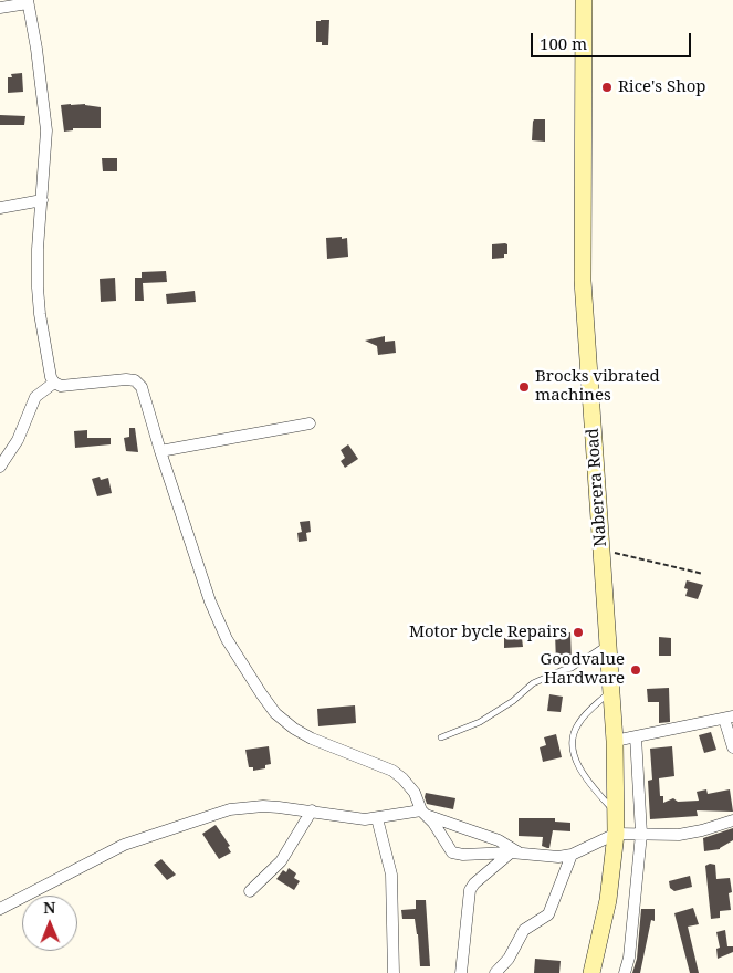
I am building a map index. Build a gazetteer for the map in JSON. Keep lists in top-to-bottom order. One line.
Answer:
{"streets":{"street":["Naberera Road"]},"places":["Rice's Shop","Brocks vibrated machines","Motor bycle Repairs","Goodvalue Hardware"],"scale_bar":"100 m","north":"top"}
